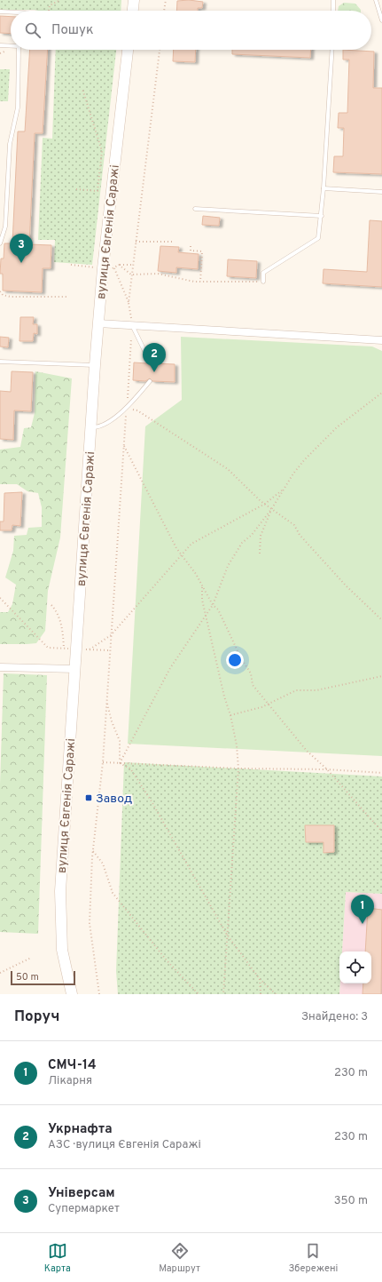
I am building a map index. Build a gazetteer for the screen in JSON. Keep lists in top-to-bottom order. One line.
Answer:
{"streets":{"main road":["вулиця Євгенія Саражі"]},"places":{"transit":["Завод"]},"scale_bar":"50 m","page":{"search":"Пошук","pins":["3","2","1"],"scale":"50 m","heading":["Поруч","Знайдено: 3"],"list":[{"mark":"1","name":"СМЧ-14","note":"Лікарня","value":"230 m"},{"mark":"2","name":"Укрнафта","note":"АЗС · вулиця Євгенія Саражі","value":"230 m"},{"mark":"3","name":"Універсам","note":"Супермаркет","value":"350 m"}],"nav":["Карта","Маршрут","Збережені"]}}
